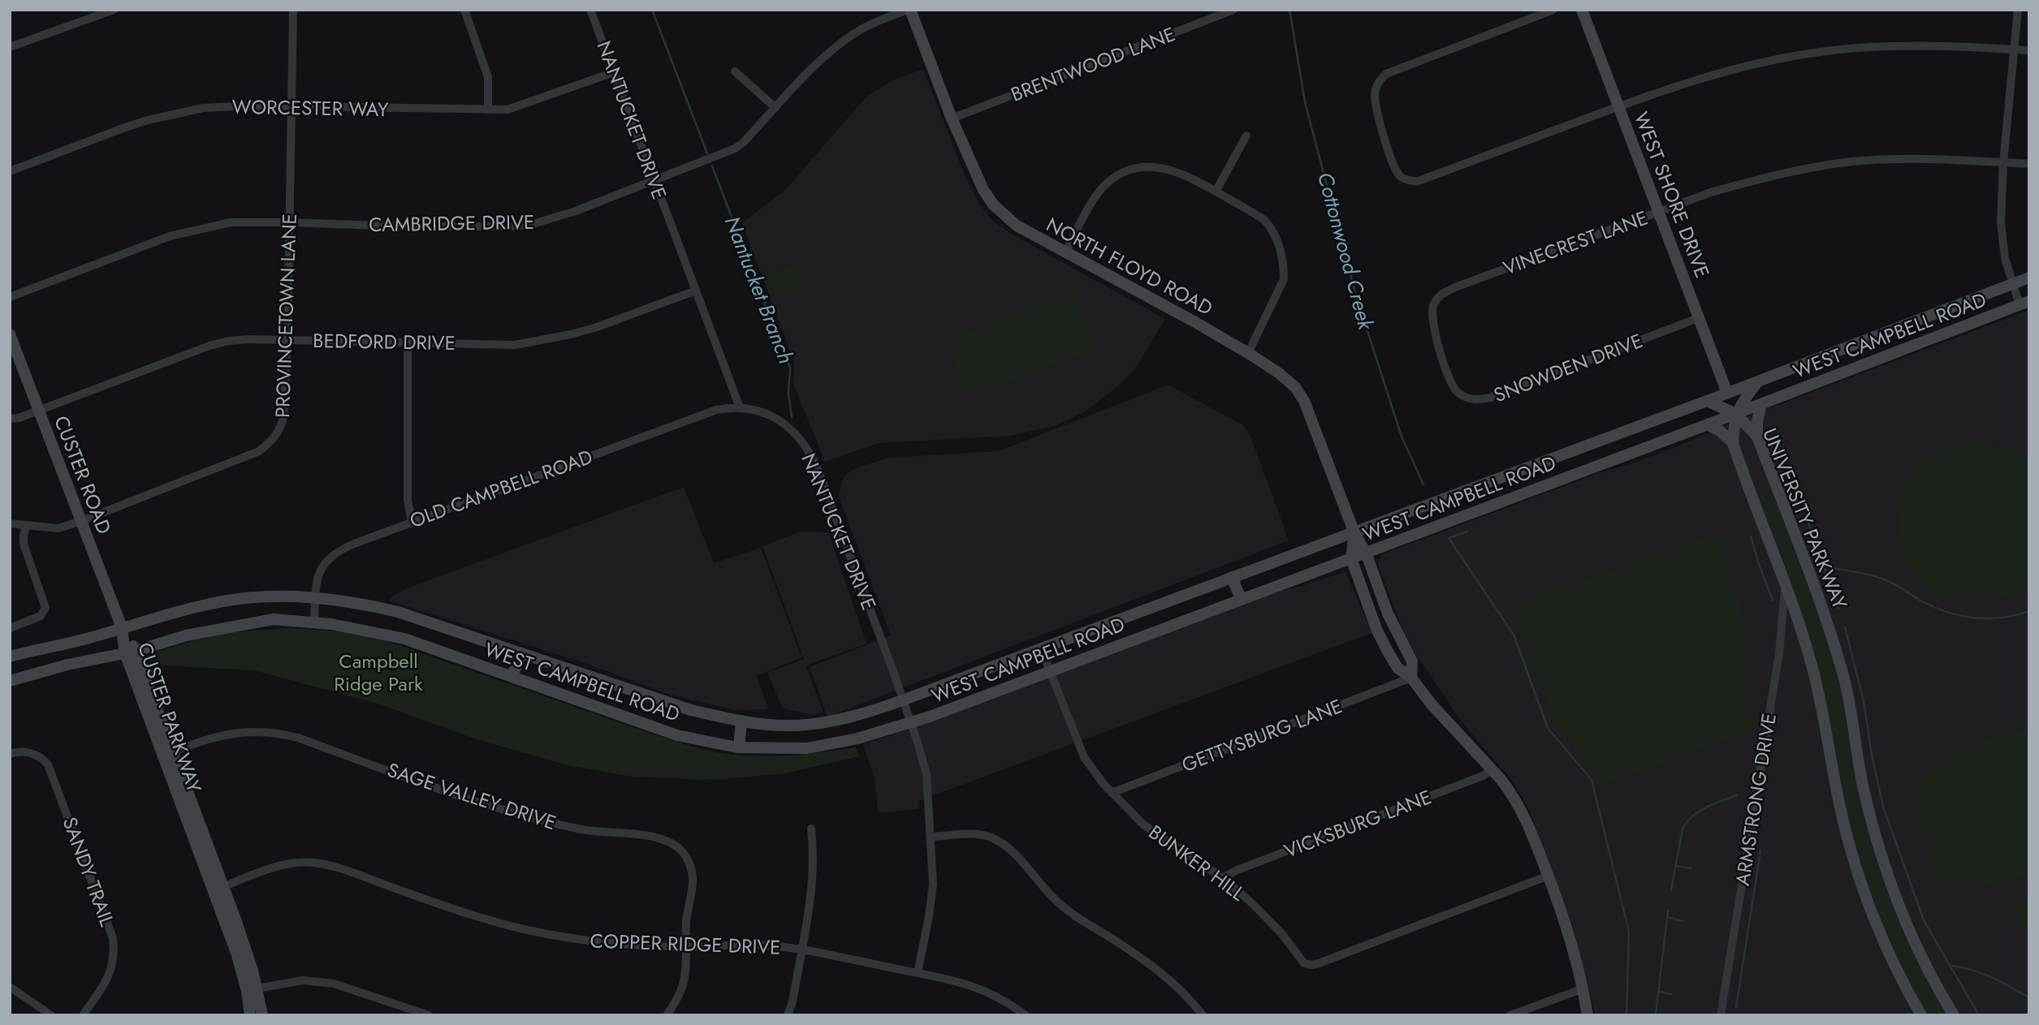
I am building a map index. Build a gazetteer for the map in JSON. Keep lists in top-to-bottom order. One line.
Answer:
{"streets":{"main road":["WEST SHORE DRIVE","NORTH FLOYD ROAD","WEST CAMPBELL ROAD","CUSTER ROAD","UNIVERSITY PARKWAY","CUSTER PARKWAY"],"street":["BRENTWOOD LANE","WORCESTER WAY","NANTUCKET DRIVE","CAMBRIDGE DRIVE","VINECREST LANE","PROVINCETOWN LANE","BEDFORD DRIVE","SNOWDEN DRIVE","OLD CAMPBELL ROAD","GETTYSBURG LANE","SAGE VALLEY DRIVE","ARMSTRONG DRIVE","VICKSBURG LANE","BUNKER HILL","SANDY TRAIL","COPPER RIDGE DRIVE"]},"crossings":[["BRENTWOOD LANE","NORTH FLOYD ROAD"],["WORCESTER WAY","NANTUCKET DRIVE"],["WORCESTER WAY","PROVINCETOWN LANE"],["NANTUCKET DRIVE","CAMBRIDGE DRIVE"],["NANTUCKET DRIVE","WEST CAMPBELL ROAD"],["NANTUCKET DRIVE","BEDFORD DRIVE"],["NANTUCKET DRIVE","OLD CAMPBELL ROAD"],["NANTUCKET DRIVE","COPPER RIDGE DRIVE"],["WEST SHORE DRIVE","VINECREST LANE"],["WEST SHORE DRIVE","WEST CAMPBELL ROAD"],["WEST SHORE DRIVE","SNOWDEN DRIVE"],["CAMBRIDGE DRIVE","NORTH FLOYD ROAD"],["CAMBRIDGE DRIVE","PROVINCETOWN LANE"],["VINECREST LANE","SNOWDEN DRIVE"],["NORTH FLOYD ROAD","WEST CAMPBELL ROAD"],["NORTH FLOYD ROAD","GETTYSBURG LANE"],["NORTH FLOYD ROAD","VICKSBURG LANE"],["NORTH FLOYD ROAD","BUNKER HILL"],["PROVINCETOWN LANE","BEDFORD DRIVE"],["PROVINCETOWN LANE","CUSTER ROAD"],["WEST CAMPBELL ROAD","CUSTER ROAD"],["WEST CAMPBELL ROAD","OLD CAMPBELL ROAD"],["WEST CAMPBELL ROAD","UNIVERSITY PARKWAY"],["WEST CAMPBELL ROAD","CUSTER PARKWAY"],["WEST CAMPBELL ROAD","BUNKER HILL"],["BEDFORD DRIVE","CUSTER ROAD"],["CUSTER ROAD","CUSTER PARKWAY"],["UNIVERSITY PARKWAY","ARMSTRONG DRIVE"],["CUSTER PARKWAY","SAGE VALLEY DRIVE"],["CUSTER PARKWAY","COPPER RIDGE DRIVE"],["GETTYSBURG LANE","BUNKER HILL"],["SAGE VALLEY DRIVE","COPPER RIDGE DRIVE"],["VICKSBURG LANE","BUNKER HILL"]],"water":["Cottonwood Creek","Nantucket Branch"],"parks":["Campbell Ridge Park"]}
